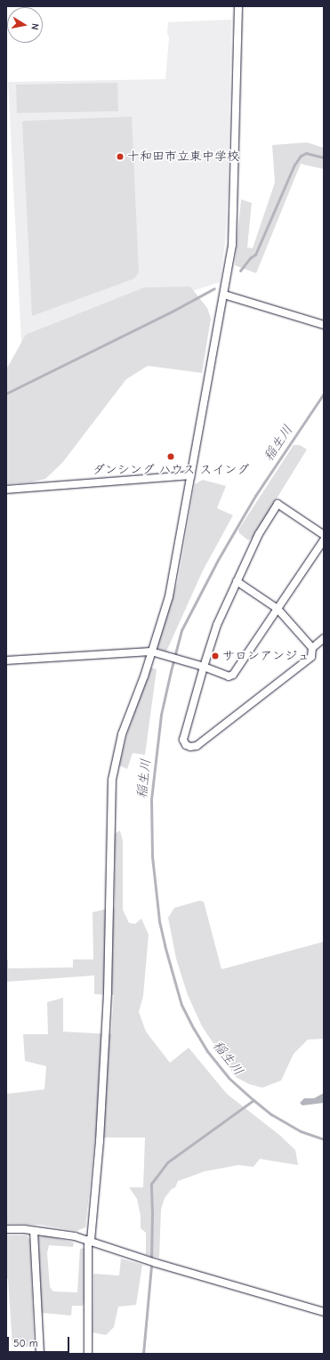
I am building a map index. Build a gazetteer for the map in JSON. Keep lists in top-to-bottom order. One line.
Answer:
{"water":["稲生川"],"places":["十和田市立東中学校","ダンシング ハウス スイング","サロンアンジュ"],"scale_bar":"50 m","north":"right"}
